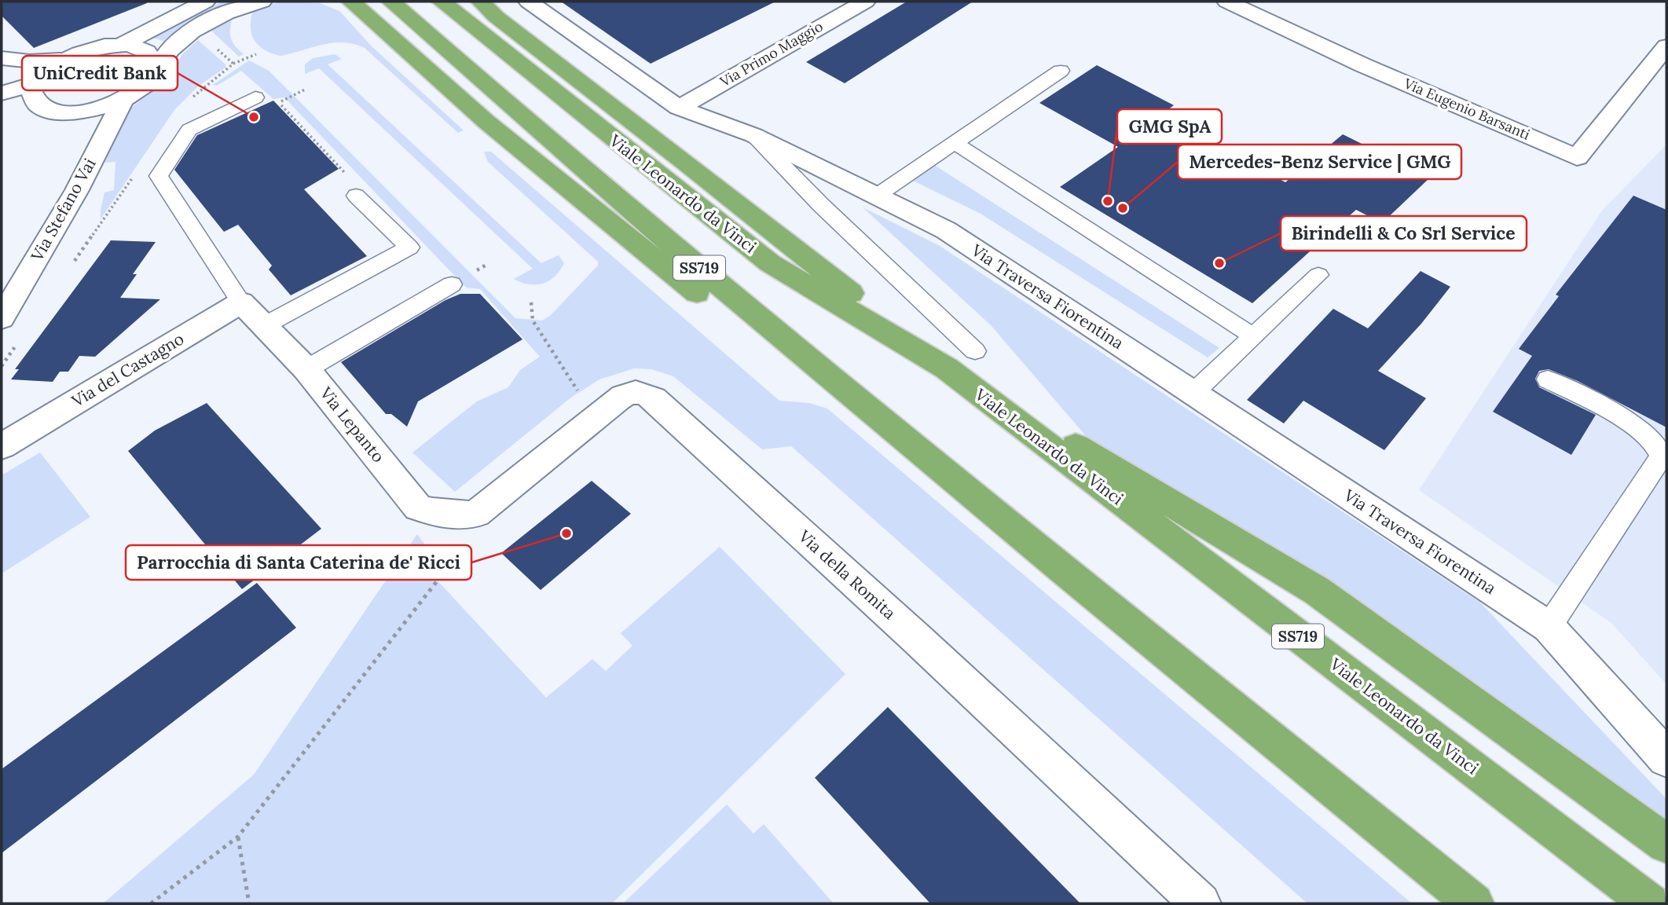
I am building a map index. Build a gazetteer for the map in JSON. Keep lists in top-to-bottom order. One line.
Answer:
{"streets":{"highway":["Viale Leonardo da Vinci","SS719"],"street":["Via Primo Maggio","Via Eugenio Barsanti","Via Stefano Vai","Via Traversa Fiorentina","Via del Castagno","Via Lepanto","Via della Romita"]},"crossings":[["Via Primo Maggio","Via Traversa Fiorentina"],["Via del Castagno","Via Lepanto"],["Via Lepanto","Via della Romita"]],"places":["UniCredit Bank","GMG SpA","Mercedes-Benz Service | GMG","Birindelli & Co Srl Service","Parrocchia di Santa Caterina de' Ricci"]}
